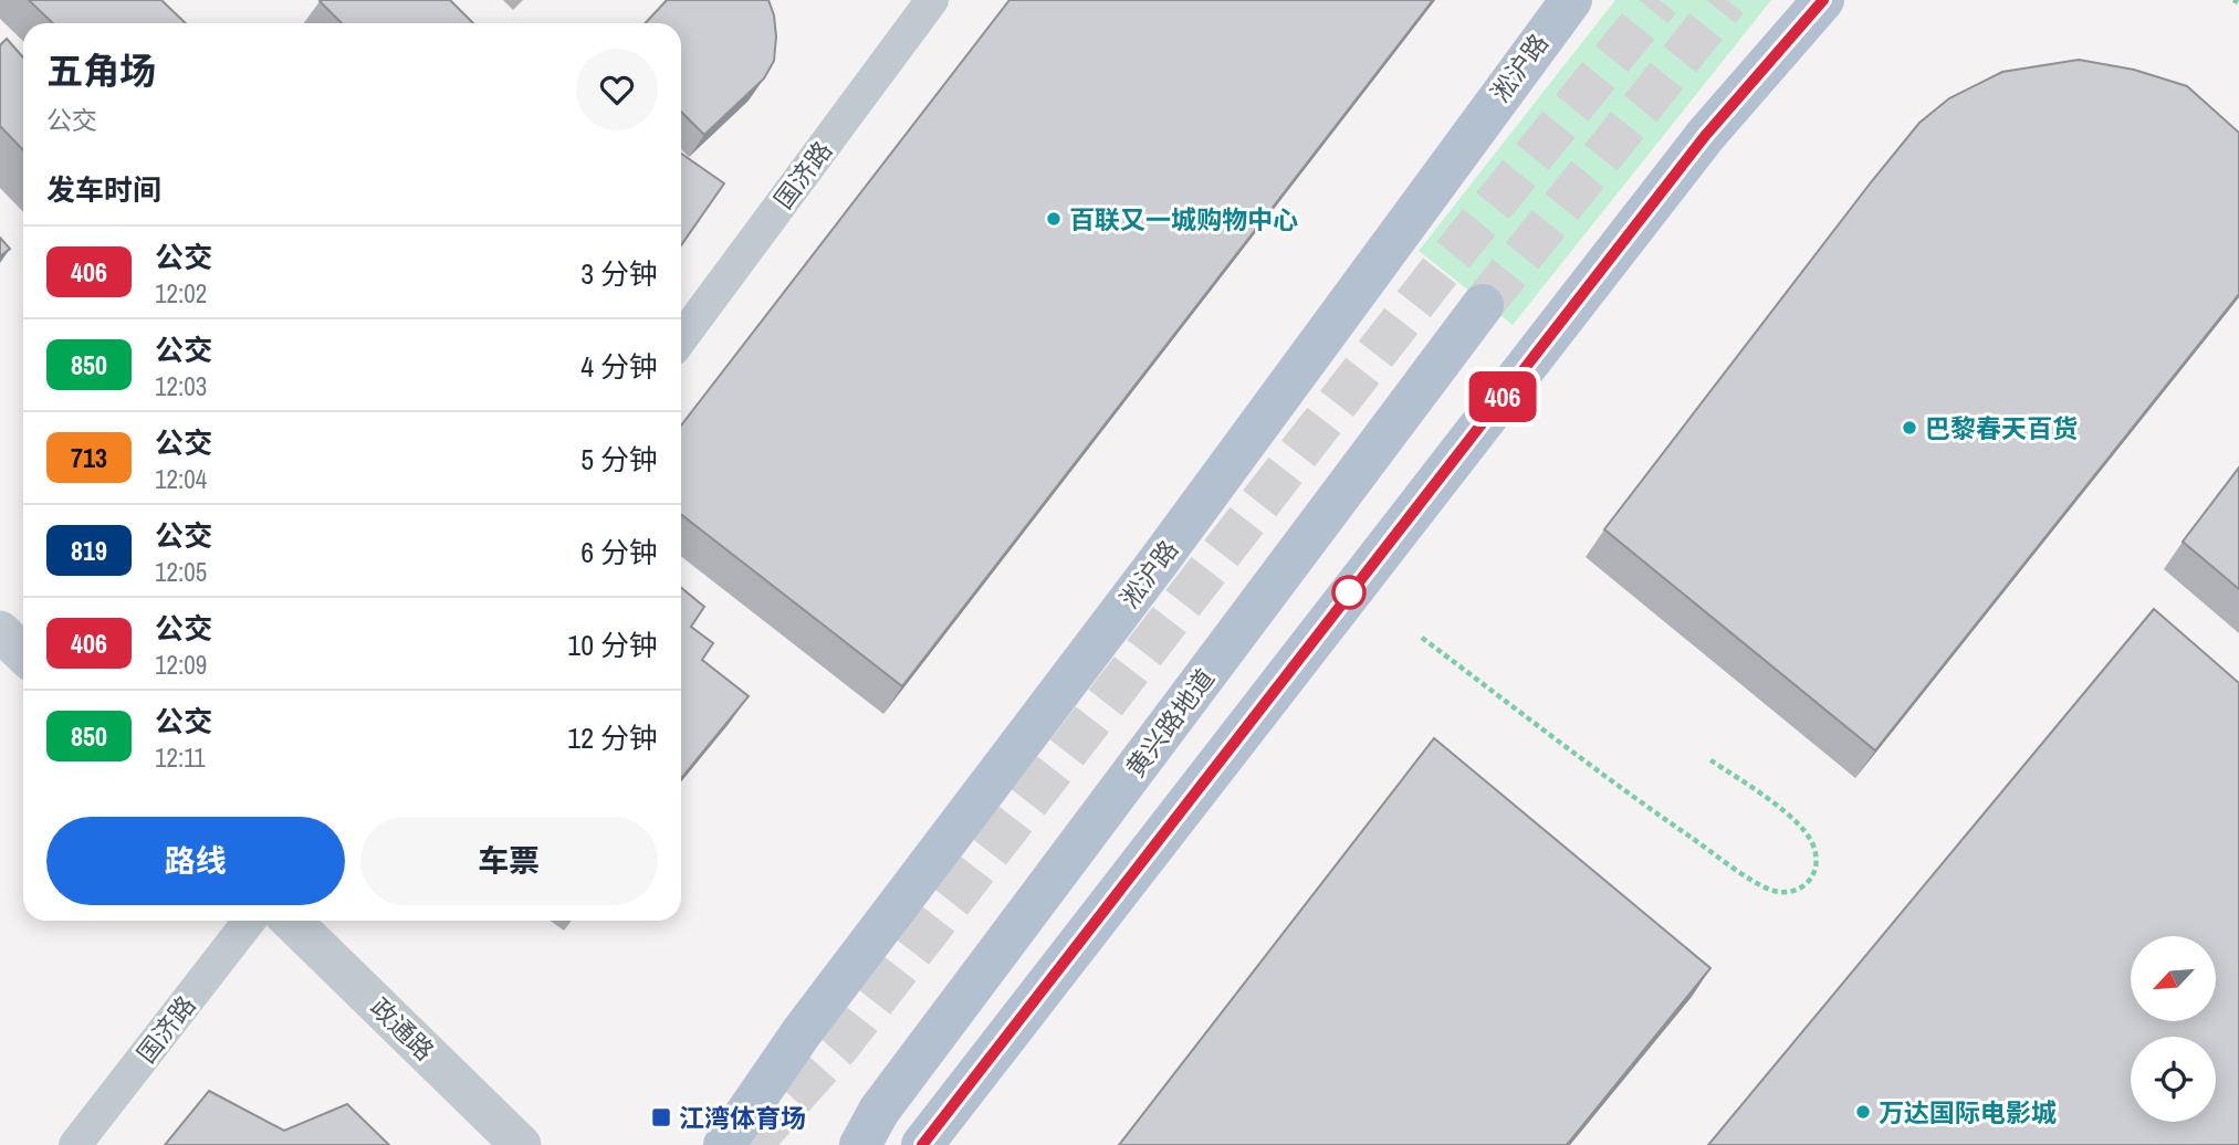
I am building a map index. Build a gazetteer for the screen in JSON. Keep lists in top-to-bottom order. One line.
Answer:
{"streets":{"main road":["淞沪路","黄兴路地道"],"street":["国济路","政通路"]},"places":{"other":["百联又一城购物中心","巴黎春天百货","万达国际电影城"],"transit":["江湾体育场"]},"lines":["bus line 406"],"north":"bottom left","page":{"on_map":"406","heading":[["五角场","公交"],"发车时间"],"list":[{"mark":"406","name":"公交","note":"12:02","value":"3 分钟"},{"mark":"850","name":"公交","note":"12:03","value":"4 分钟"},{"mark":"713","name":"公交","note":"12:04","value":"5 分钟"},{"mark":"819","name":"公交","note":"12:05","value":"6 分钟"},{"mark":"406","name":"公交","note":"12:09","value":"10 分钟"},{"mark":"850","name":"公交","note":"12:11","value":"12 分钟"}],"buttons":["路线","车票"]}}
